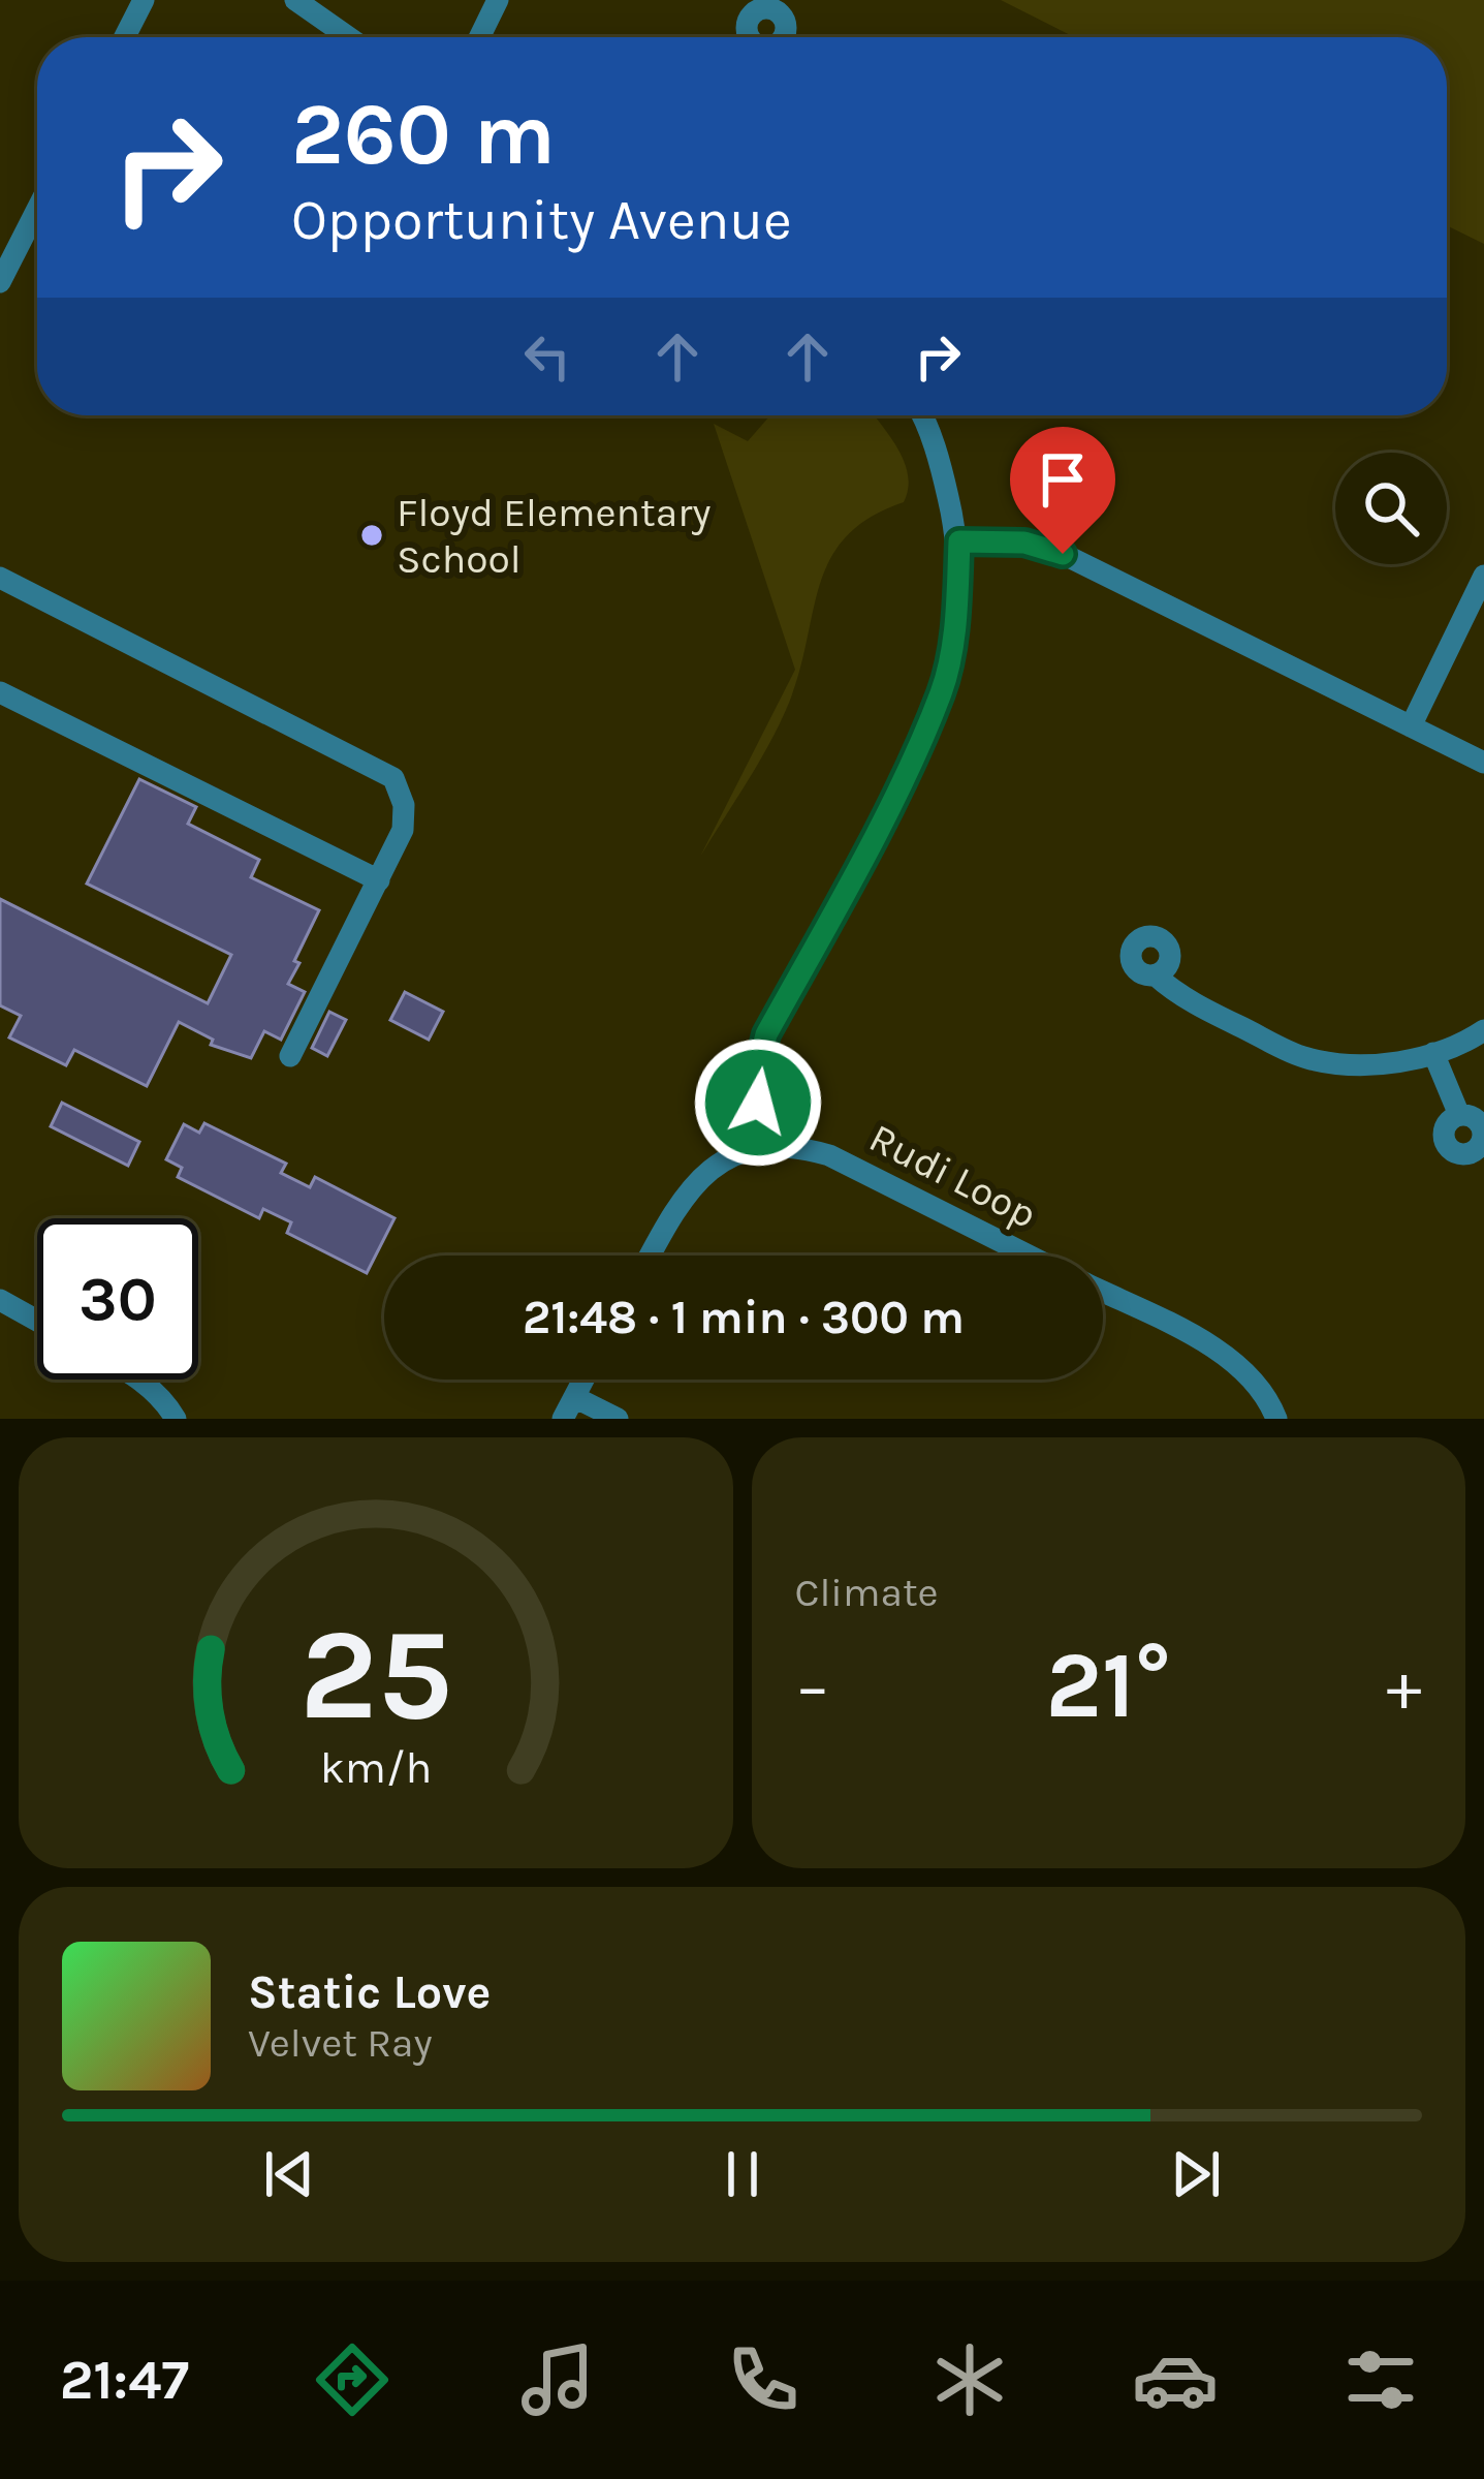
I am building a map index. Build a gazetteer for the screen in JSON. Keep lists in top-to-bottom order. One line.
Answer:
{"streets":{"street":["Rudi Loop"]},"places":["Floyd Elementary School"],"page":{"turn":["260 m","Opportunity Avenue"],"limit":"30","trip":"21:48 · 1 min · 300 m","tile":"Climate","heat":["−","21°","+"],"song":["Static Love","Velvet Ray"],"tabs":"21:47","gauge":["25","km/h"]}}
